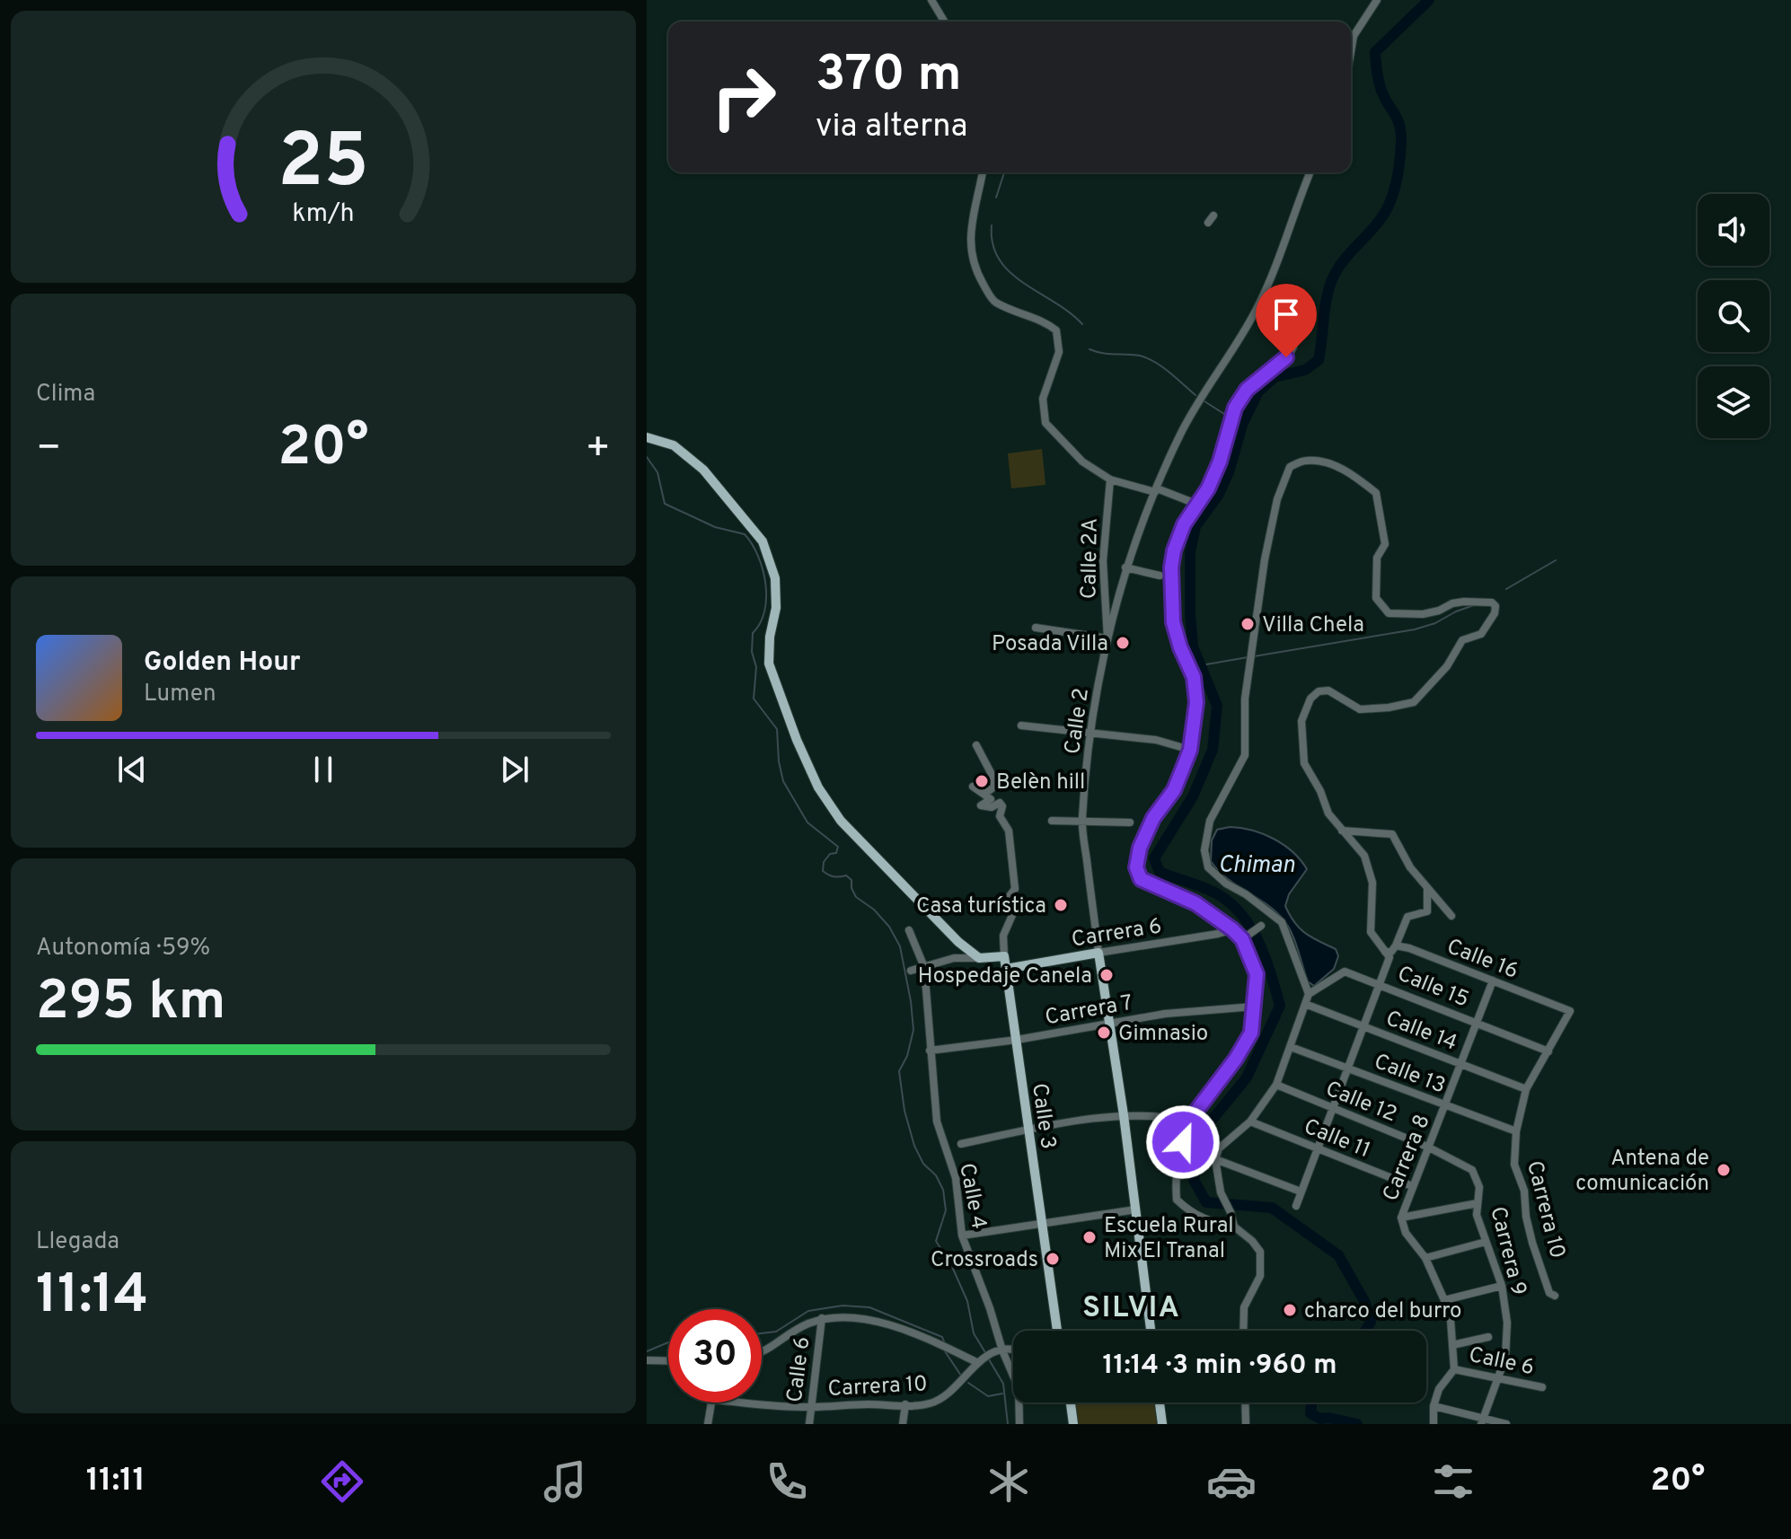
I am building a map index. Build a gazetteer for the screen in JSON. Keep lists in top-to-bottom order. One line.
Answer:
{"streets":{"main road":["Calle 2","Carrera 6","Calle 3"],"street":["Calle 2A","Calle 16","Calle 15","Carrera 7","Calle 14","Calle 13","Calle 12","Calle 11","Carrera 8","Calle 4","Carrera 10","Carrera 9","Calle 6"]},"crossings":[["Calle 2A","Calle 2"],["Calle 2","Carrera 6"],["Calle 2","Carrera 7"],["Carrera 6","Calle 3"],["Calle 16","Carrera 8"],["Calle 16","Carrera 10"],["Calle 15","Carrera 8"],["Calle 15","Carrera 10"],["Carrera 7","Calle 3"],["Carrera 7","Calle 4"],["Calle 14","Carrera 8"],["Calle 14","Carrera 10"],["Calle 13","Carrera 8"],["Calle 13","Carrera 10"],["Calle 12","Carrera 8"],["Calle 12","Carrera 9"],["Calle 11","Carrera 8"],["Carrera 8","Calle 6"],["Calle 4","Carrera 10"],["Carrera 10","Calle 6"],["Carrera 9","Calle 6"]],"districts":["SILVIA"],"water":["Chiman"],"places":["Villa Chela","Posada Villa","Belèn hill","Casa turística","Hospedaje Canela","Gimnasio","Antena de comunicación","Escuela Rural Mix El Tranal","Crossroads","charco del burro"],"page":{"turn":["370 m","via alterna"],"tile":["Clima",["Autonomía · 59%","295 km"],["Llegada","11:14"]],"heat":["−","20°","+"],"song":["Golden Hour","Lumen"],"limit":"30","trip":"11:14 · 3 min · 960 m","tabs":["11:11","20°"],"gauge":["25","km/h"]}}
